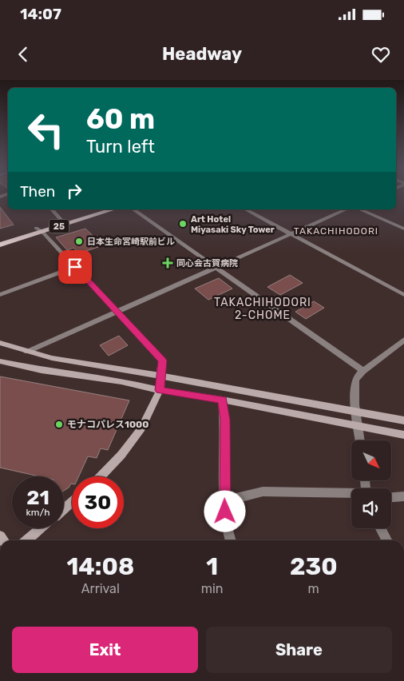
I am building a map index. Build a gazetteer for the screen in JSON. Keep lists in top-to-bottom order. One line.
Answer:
{"streets":{"main road":["25"]},"districts":["TAKACHIHODORI","TAKACHIHODORI 2-CHOME"],"places":{"other":["Art Hotel Miyasaki Sky Tower","日本生命宮崎駅前ビル","モナコパレス1000"],"health":["同心会古賀病院"]},"north":"bottom right","page":{"status":"14:07","header":"Headway","turn":["60 m","Turn left"],"then":"Then","speed":"21 km/h","limit":"30","eta":["14:08","Arrival","1","min","230","m"],"buttons":["Exit","Share"]}}
